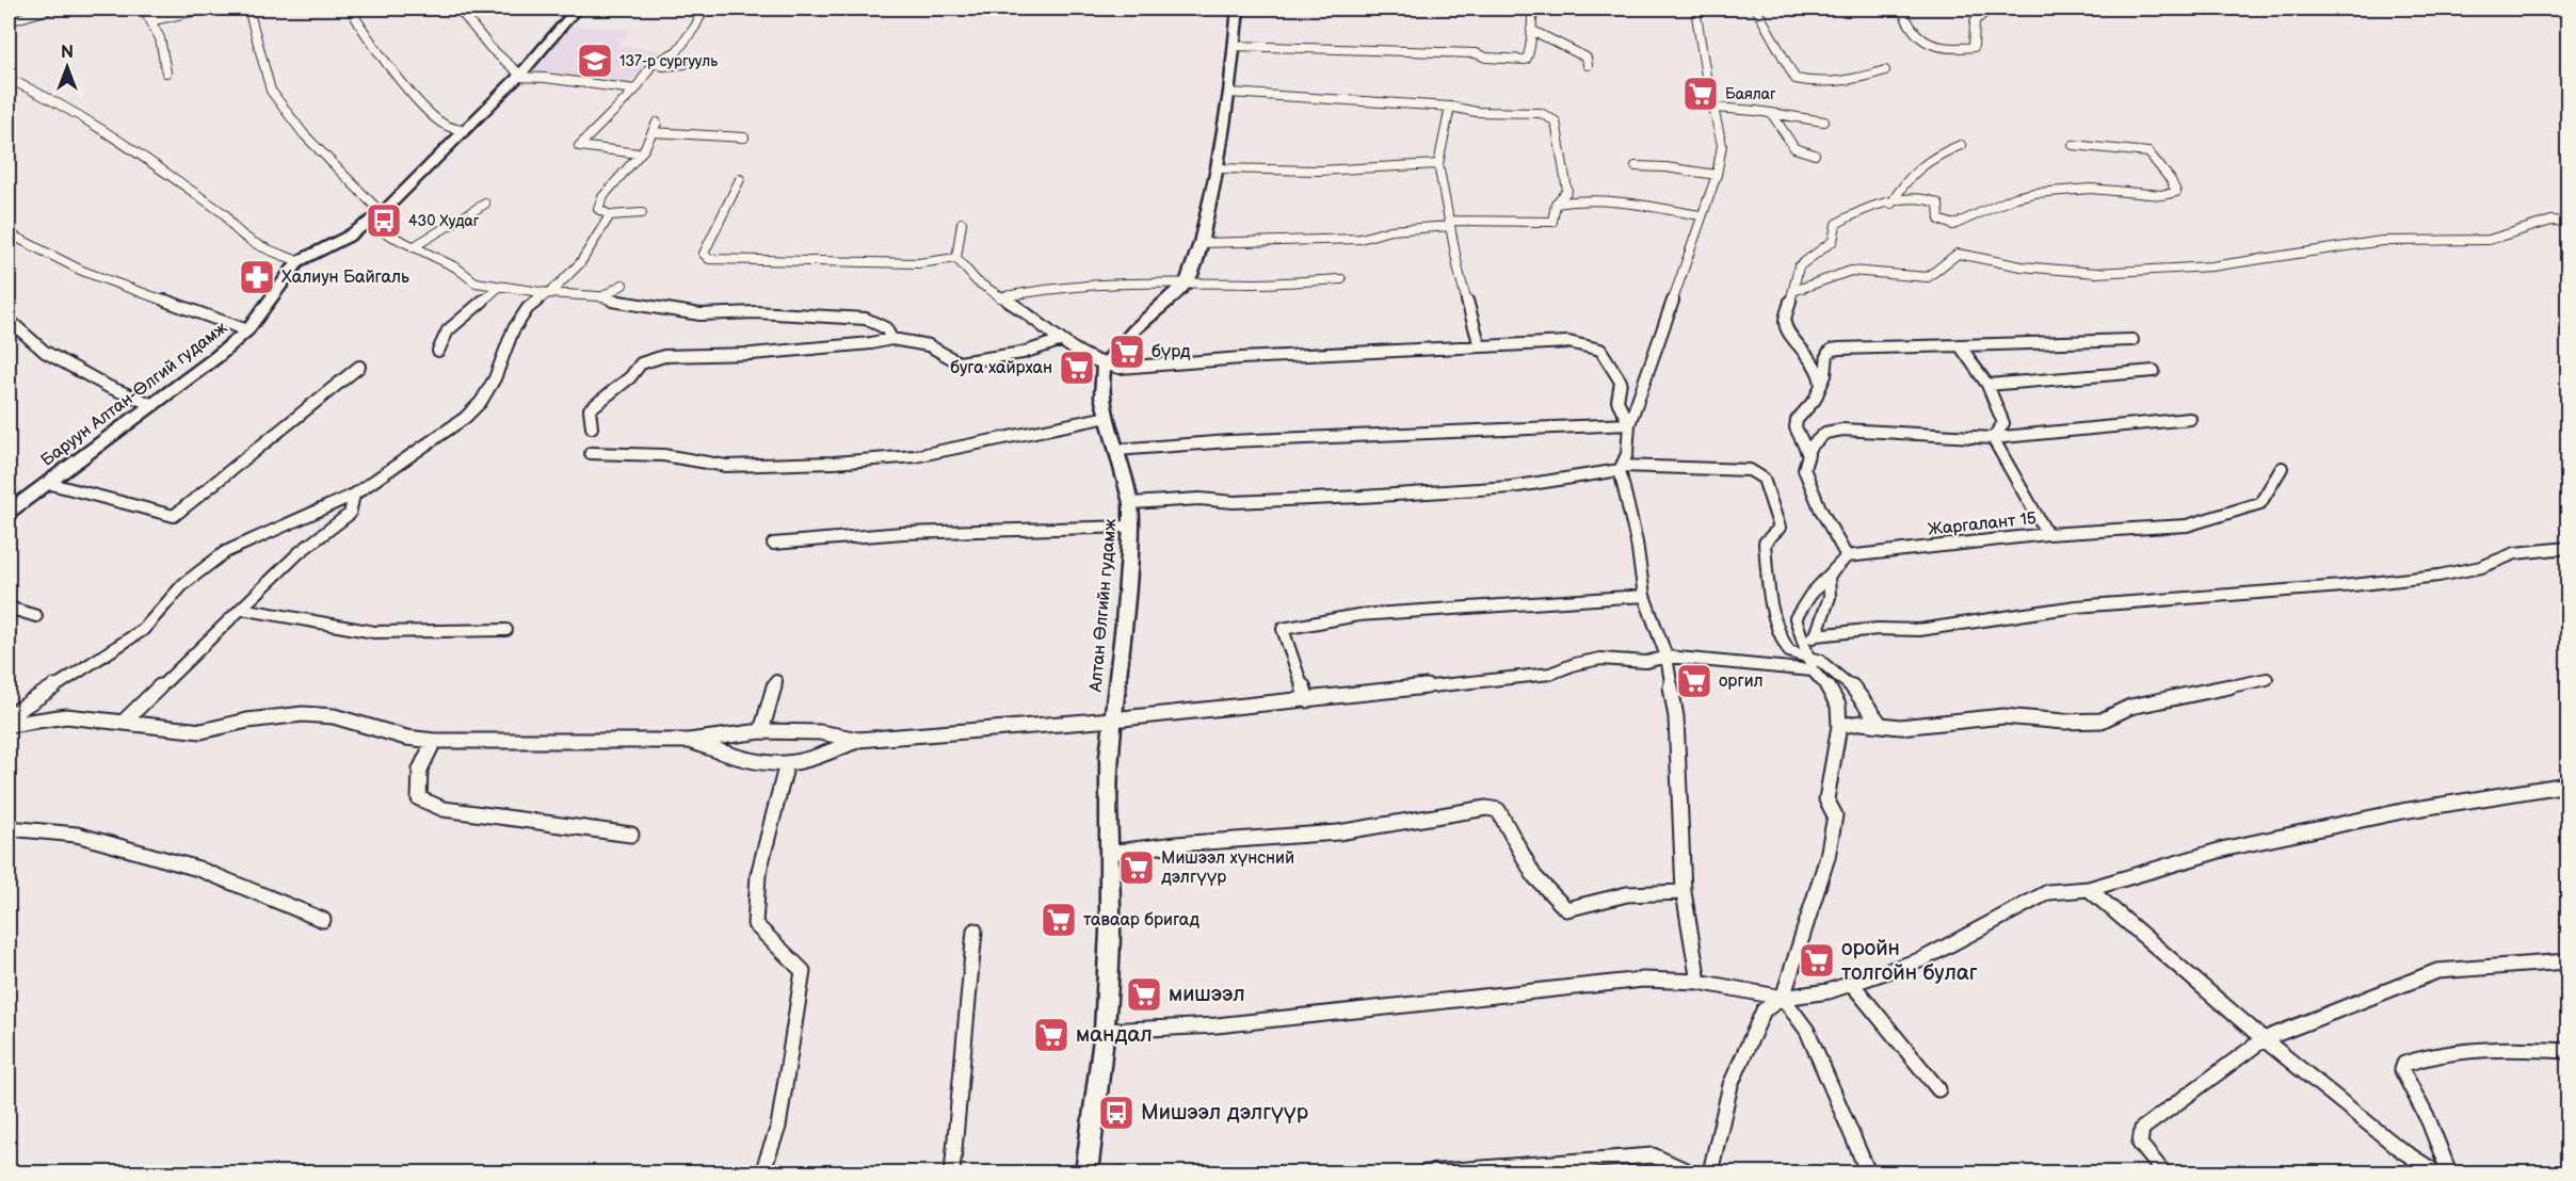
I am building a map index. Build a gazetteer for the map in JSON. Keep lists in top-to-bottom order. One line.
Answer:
{"streets":{"main road":["Баруун Алтан-Өлгий гудамж","Алтан Өлгийн гудамж"],"street":["Жаргалант 15"]},"places":{"school or university":["137-р сургууль"],"supermarket":["Баялаг","бүрд","буга хайрхан","оргил","Мишээл хүнсний дэлгүүр","таваар бригад","оройн толгойн булаг","мишээл","мандал"],"bus stop":["430 Худаг","Мишээл дэлгүүр"],"pharmacy":["Халиун Байгаль"]},"north":"top"}
